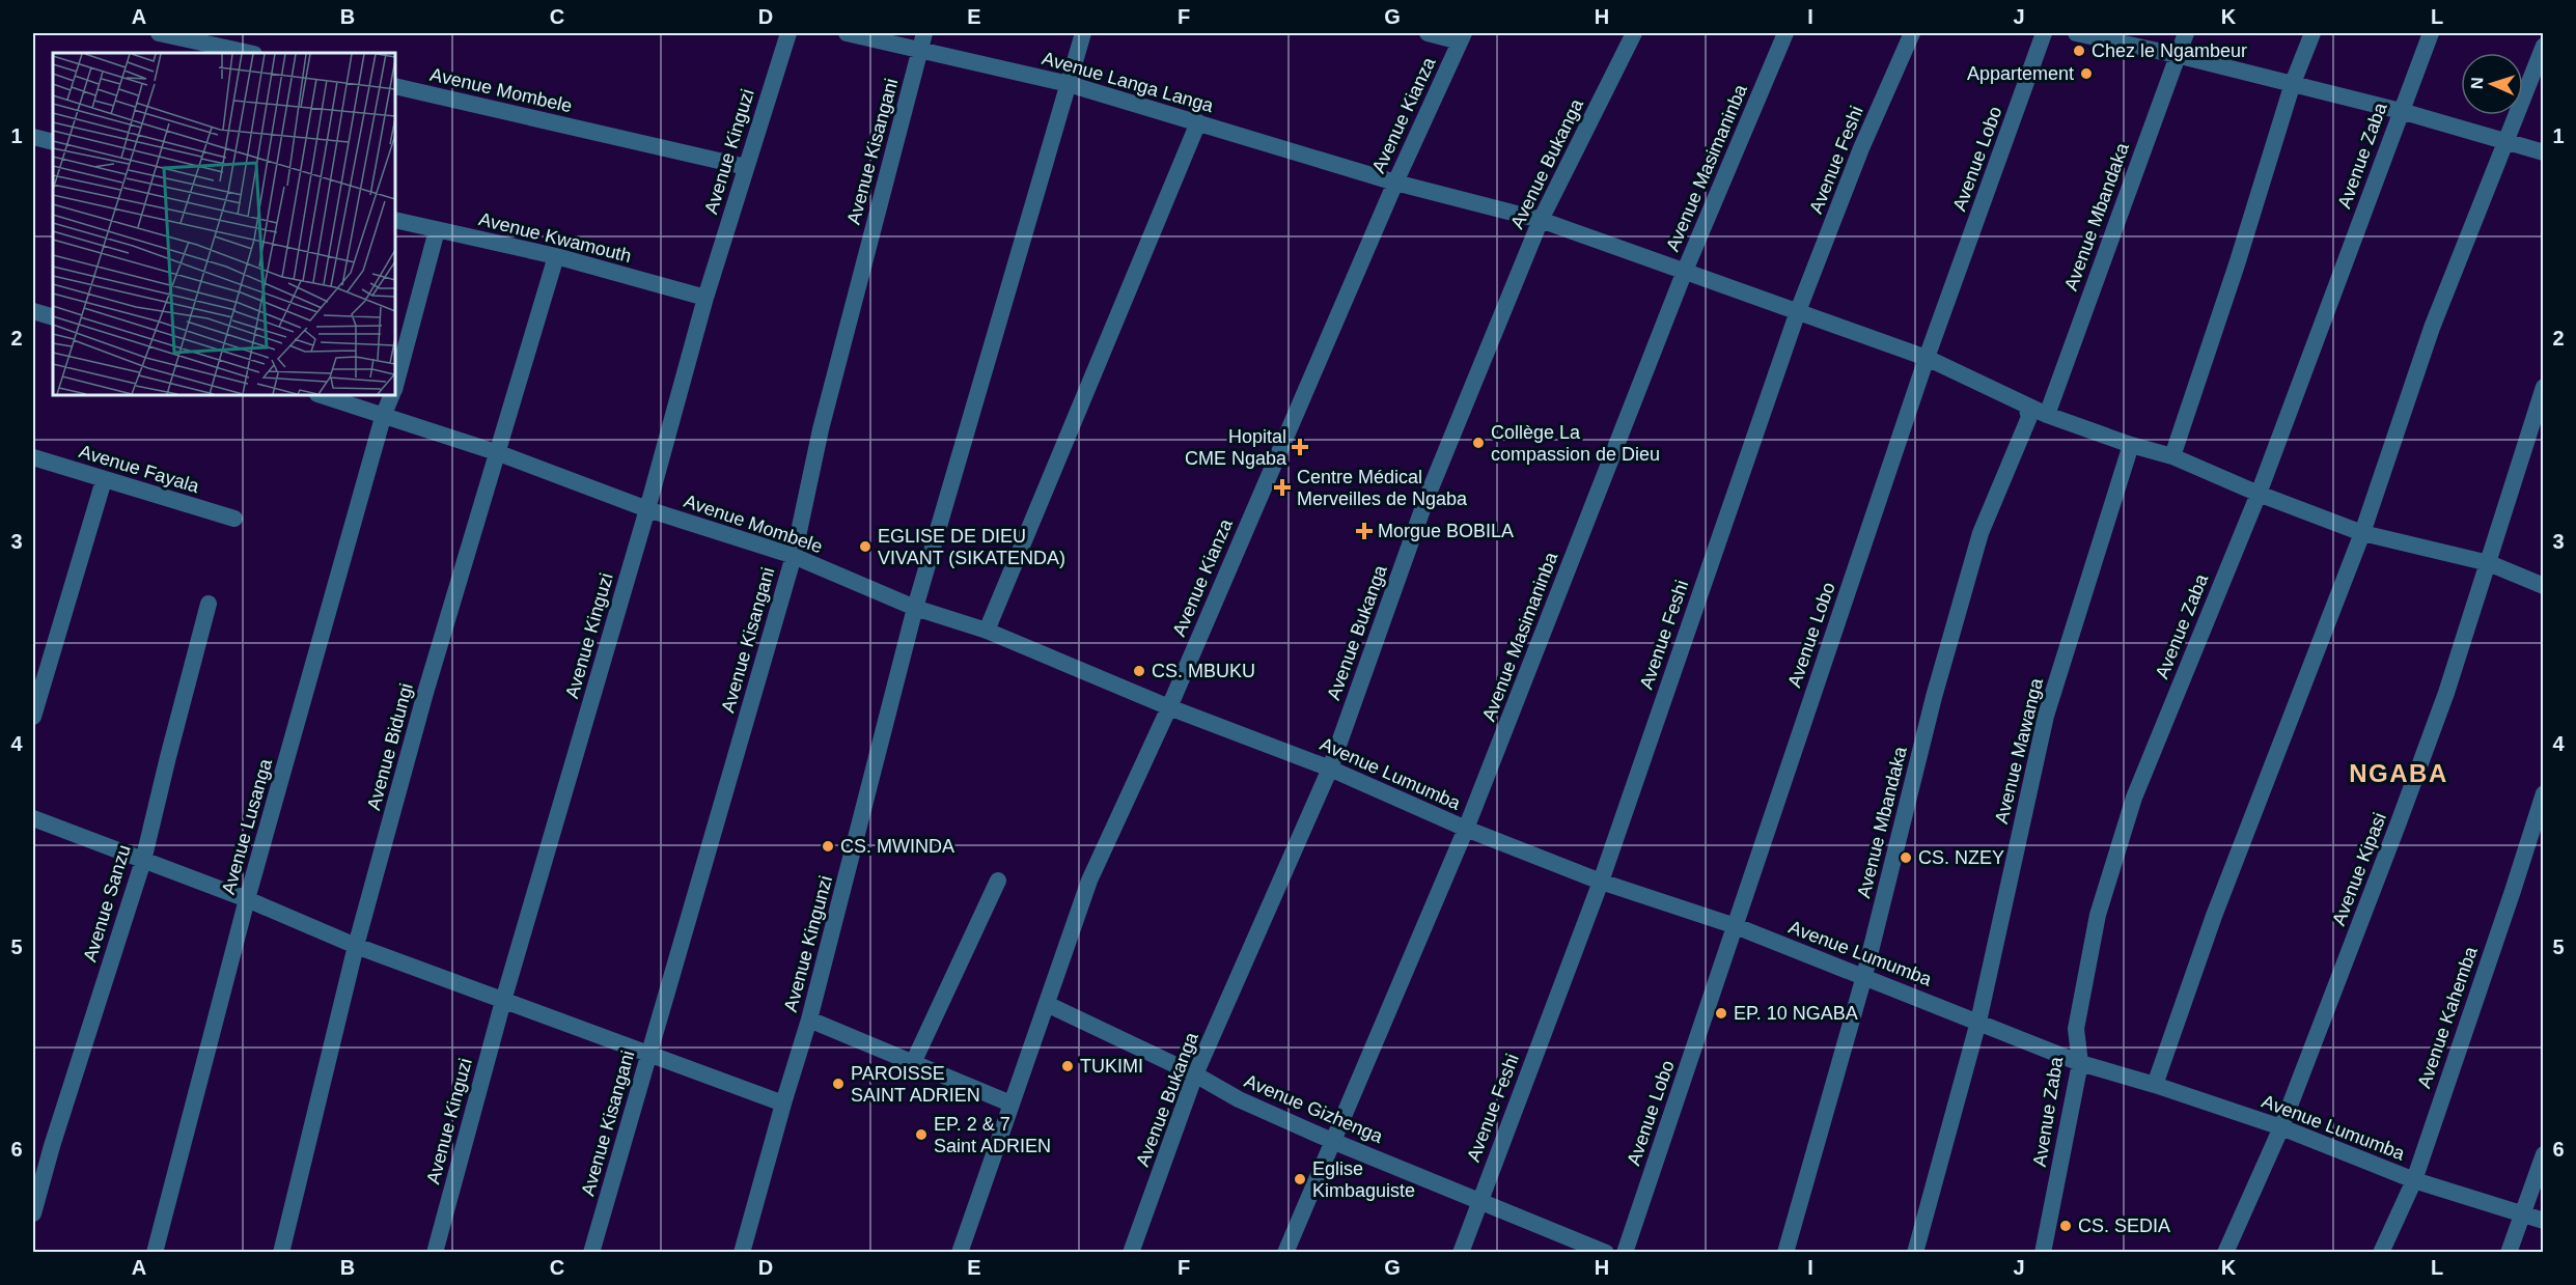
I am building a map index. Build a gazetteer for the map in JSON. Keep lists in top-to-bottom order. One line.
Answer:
{"streets":{"street":["Avenue Langa Langa","Avenue Mombele","Avenue Kianza","Avenue Kinguzi","Avenue Kisangani","Avenue Zaba","Avenue Lobo","Avenue Feshi","Avenue Bukanga","Avenue Masimaninba","Avenue Mbandaka","Avenue Kwamouth","Avenue Fayala","Avenue Bidungi","Avenue Mawanga","Avenue Lumumba","Avenue Lusanga","Avenue Kipasi","Avenue Sanzu","Avenue Kingunzi","Avenue Kahemba","Avenue Gizhenga"]},"crossings":[["Avenue Langa Langa","Avenue Kianza"],["Avenue Langa Langa","Avenue Kisangani"],["Avenue Langa Langa","Avenue Zaba"],["Avenue Langa Langa","Avenue Lobo"],["Avenue Langa Langa","Avenue Feshi"],["Avenue Langa Langa","Avenue Bukanga"],["Avenue Langa Langa","Avenue Masimaninba"],["Avenue Langa Langa","Avenue Mbandaka"],["Avenue Langa Langa","Avenue Mawanga"],["Avenue Langa Langa","Avenue Kipasi"],["Avenue Langa Langa","Avenue Kingunzi"],["Avenue Mombele","Avenue Kianza"],["Avenue Mombele","Avenue Kinguzi"],["Avenue Mombele","Avenue Kisangani"],["Avenue Mombele","Avenue Bidungi"],["Avenue Mombele","Avenue Lumumba"],["Avenue Mombele","Avenue Lusanga"],["Avenue Mombele","Avenue Kingunzi"],["Avenue Kianza","Avenue Lumumba"],["Avenue Kianza","Avenue Gizhenga"],["Avenue Kinguzi","Avenue Kwamouth"],["Avenue Zaba","Avenue Lumumba"],["Avenue Lobo","Avenue Lumumba"],["Avenue Feshi","Avenue Lumumba"],["Avenue Feshi","Avenue Gizhenga"],["Avenue Bukanga","Avenue Lumumba"],["Avenue Bukanga","Avenue Gizhenga"],["Avenue Masimaninba","Avenue Lumumba"],["Avenue Masimaninba","Avenue Gizhenga"],["Avenue Mbandaka","Avenue Lumumba"],["Avenue Kwamouth","Avenue Bidungi"],["Avenue Kwamouth","Avenue Lusanga"],["Avenue Mawanga","Avenue Lumumba"],["Avenue Lumumba","Avenue Kipasi"],["Avenue Lumumba","Avenue Kahemba"]],"districts":["NGABA"],"places":{"other":["Chez le Ngambeur","Appartement","Collège La compassion de Dieu","EGLISE DE DIEU VIVANT (SIKATENDA)","CS. MBUKU","CS. MWINDA","CS. NZEY","EP. 10 NGABA","TUKIMI","PAROISSE SAINT ADRIEN","EP. 2 & 7 Saint ADRIEN","Eglise Kimbaguiste","CS. SEDIA"],"health":["Hopital CME Ngaba","Centre Médical Merveilles de Ngaba","Morgue BOBILA"]},"north":"left","grid":{"columns":["A","B","C","D","E","F","G","H","I","J","K","L"],"rows":["1","2","3","4","5","6"]}}
